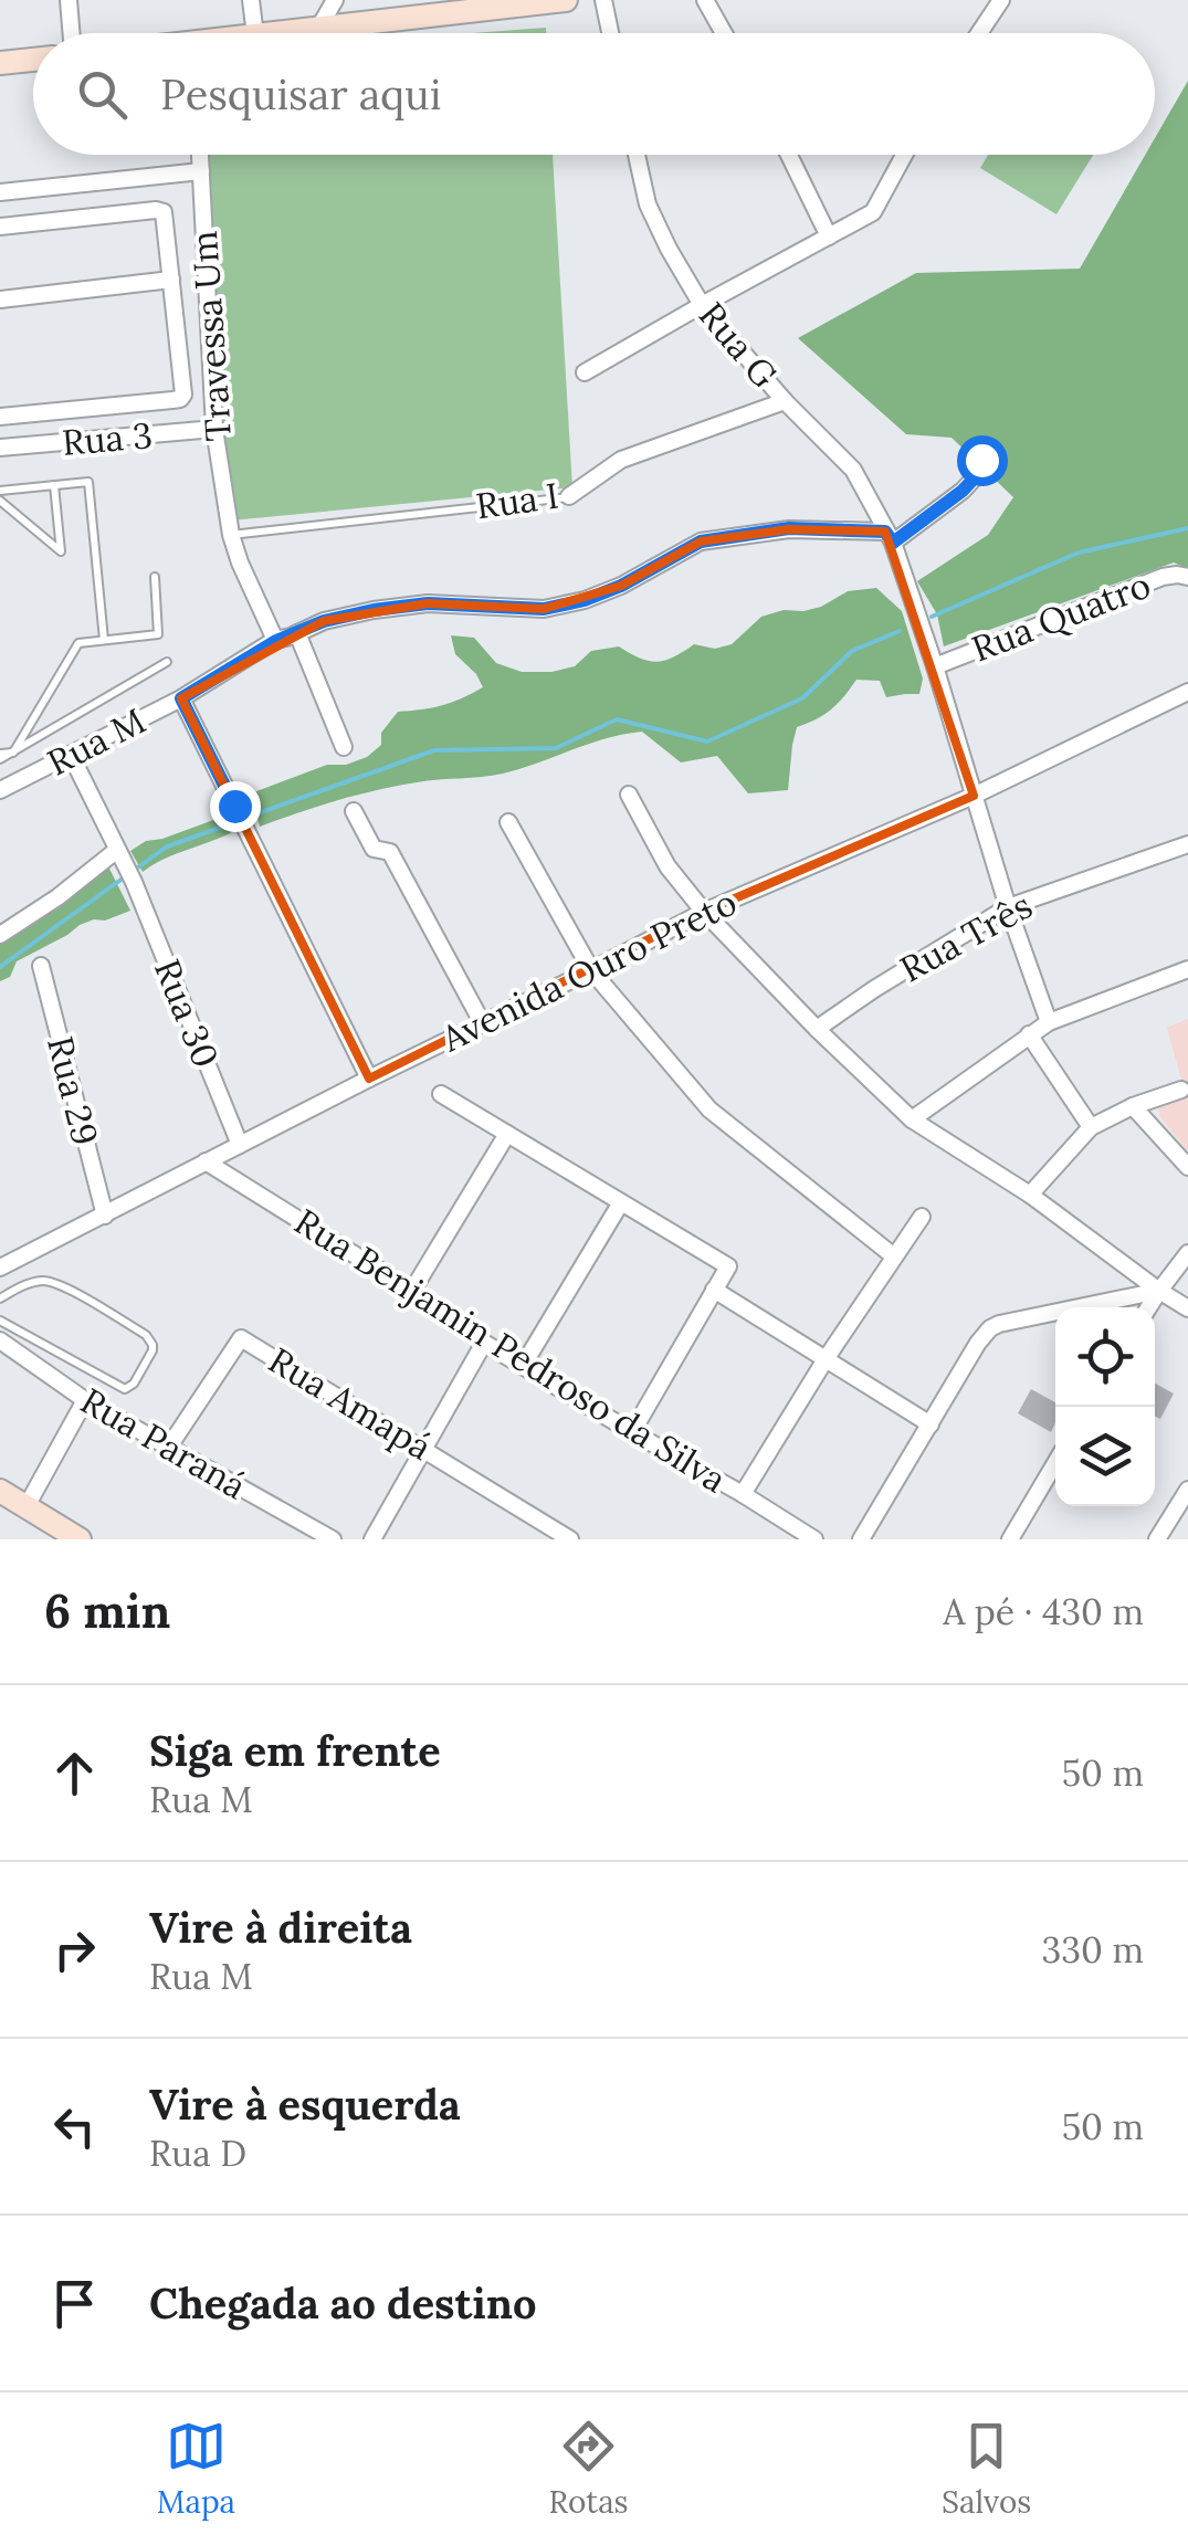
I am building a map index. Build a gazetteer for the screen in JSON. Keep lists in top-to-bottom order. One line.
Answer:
{"streets":{"street":["Travessa Um","Rua G","Rua 3","Rua I","Rua Quatro","Rua M","Rua Três","Avenida Ouro Preto","Rua 30","Rua 29","Rua Benjamin Pedroso da Silva","Rua Amapá","Rua Paraná"]},"crossings":[["Travessa Um","Rua 3"],["Travessa Um","Rua I"],["Travessa Um","Rua M"],["Rua G","Rua I"],["Rua G","Rua Quatro"],["Rua G","Rua M"],["Rua Quatro","Rua M"],["Rua Quatro","Rua Três"],["Rua Quatro","Avenida Ouro Preto"],["Rua M","Rua 30"],["Avenida Ouro Preto","Rua 30"],["Avenida Ouro Preto","Rua 29"],["Avenida Ouro Preto","Rua Benjamin Pedroso da Silva"],["Rua Amapá","Rua Paraná"]],"page":{"search":"Pesquisar aqui","heading":["6 min","A pé · 430 m"],"list":[["Siga em frente","Rua M","50 m"],["Vire à direita","Rua M","330 m"],["Vire à esquerda","Rua D","50 m"],"Chegada ao destino"],"nav":["Mapa","Rotas","Salvos"]}}
